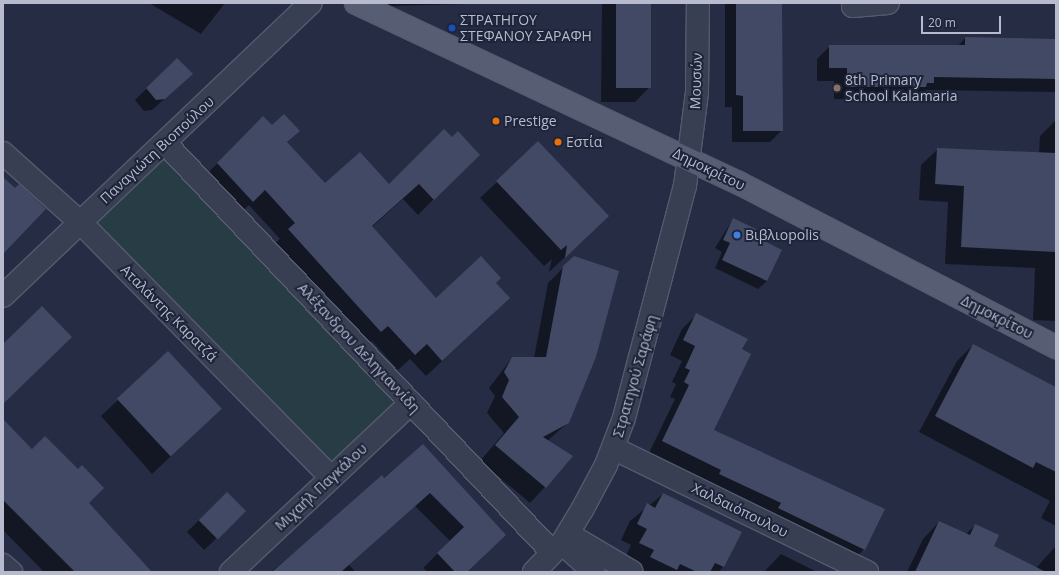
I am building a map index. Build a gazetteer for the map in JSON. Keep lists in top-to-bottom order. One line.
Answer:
{"streets":{"main road":["Δημοκρίτου"],"street":["Μουσών","Παναγιώτη Βιοπούλου","Αταλάντης Καρατζά","Αλέξανδρου Δεληγιαννίδη","Στρατηγού Σαράφη","Μιχαήλ Παγκάλου","Χαλδαιόπουλου"]},"crossings":[["Μουσών","Δημοκρίτου"],["Μουσών","Στρατηγού Σαράφη"],["Παναγιώτη Βιοπούλου","Αταλάντης Καρατζά"],["Παναγιώτη Βιοπούλου","Αλέξανδρου Δεληγιαννίδη"],["Δημοκρίτου","Στρατηγού Σαράφη"],["Αταλάντης Καρατζά","Μιχαήλ Παγκάλου"],["Αλέξανδρου Δεληγιαννίδη","Στρατηγού Σαράφη"],["Αλέξανδρου Δεληγιαννίδη","Μιχαήλ Παγκάλου"],["Στρατηγού Σαράφη","Χαλδαιόπουλου"]],"places":["ΣΤΡΑΤΗΓΟΥ ΣΤΕΦΑΝΟΥ ΣΑΡΑΦΗ","8th Primary School Kalamaria","Prestige","Εστία","Βιβλιοpolis"],"scale_bar":"20 m"}
